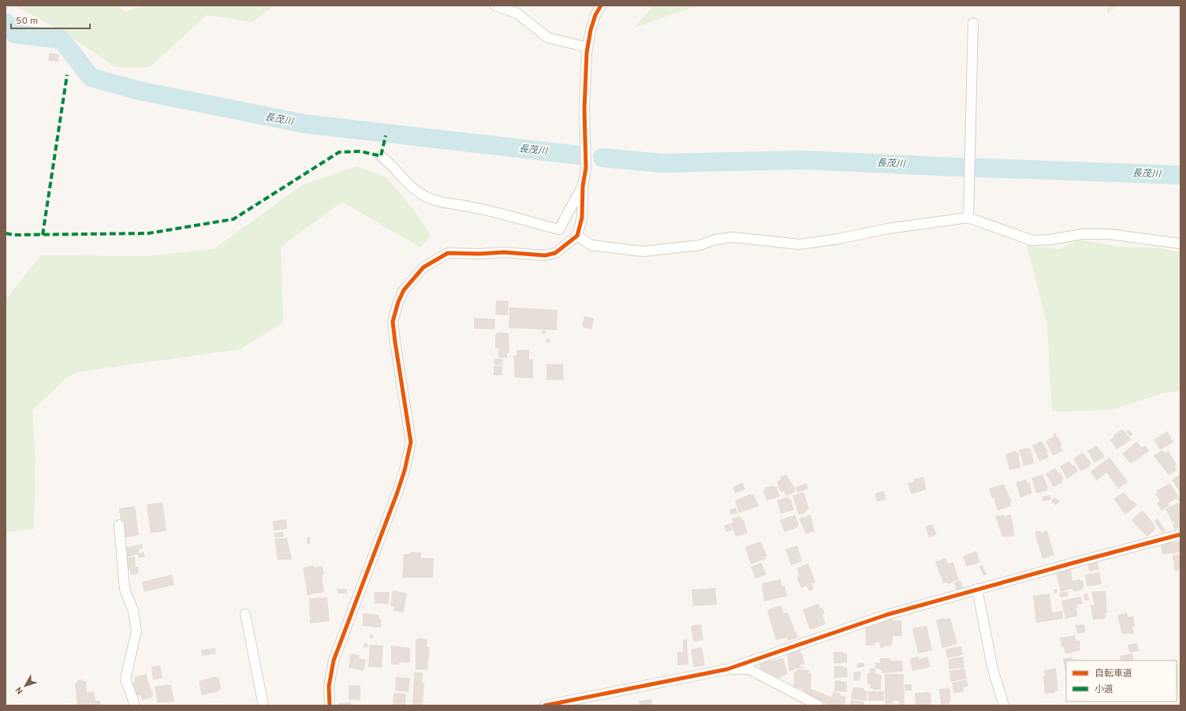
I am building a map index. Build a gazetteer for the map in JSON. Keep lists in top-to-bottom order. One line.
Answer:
{"water":["長茂川"],"legend":["自転車道","小道"],"scale_bar":"50 m","north":"bottom left"}
